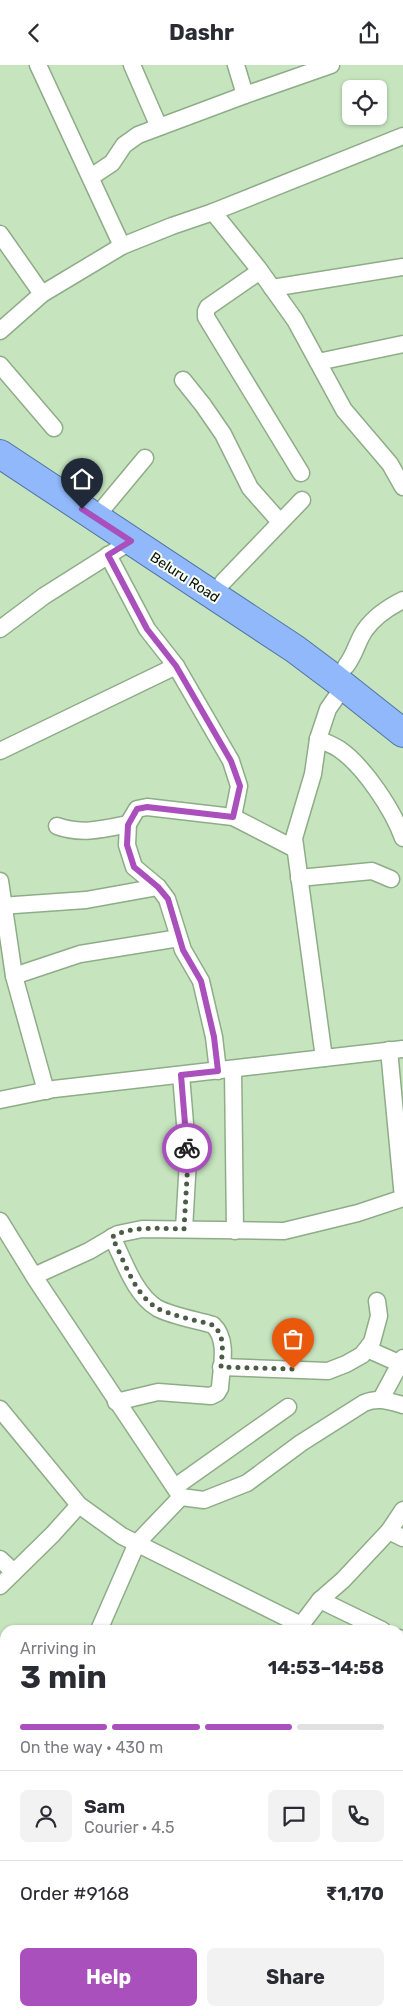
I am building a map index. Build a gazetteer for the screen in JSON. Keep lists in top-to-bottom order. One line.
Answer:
{"streets":{"highway":["Beluru Road"]},"page":{"header":"Dashr","heading":["3 min","Arriving in","14:53–14:58"],"panel":["Sam","Courier · 4.5","Order #9168","₹1,170"],"bar":"On the way · 430 m","buttons":["Help","Share"]}}
